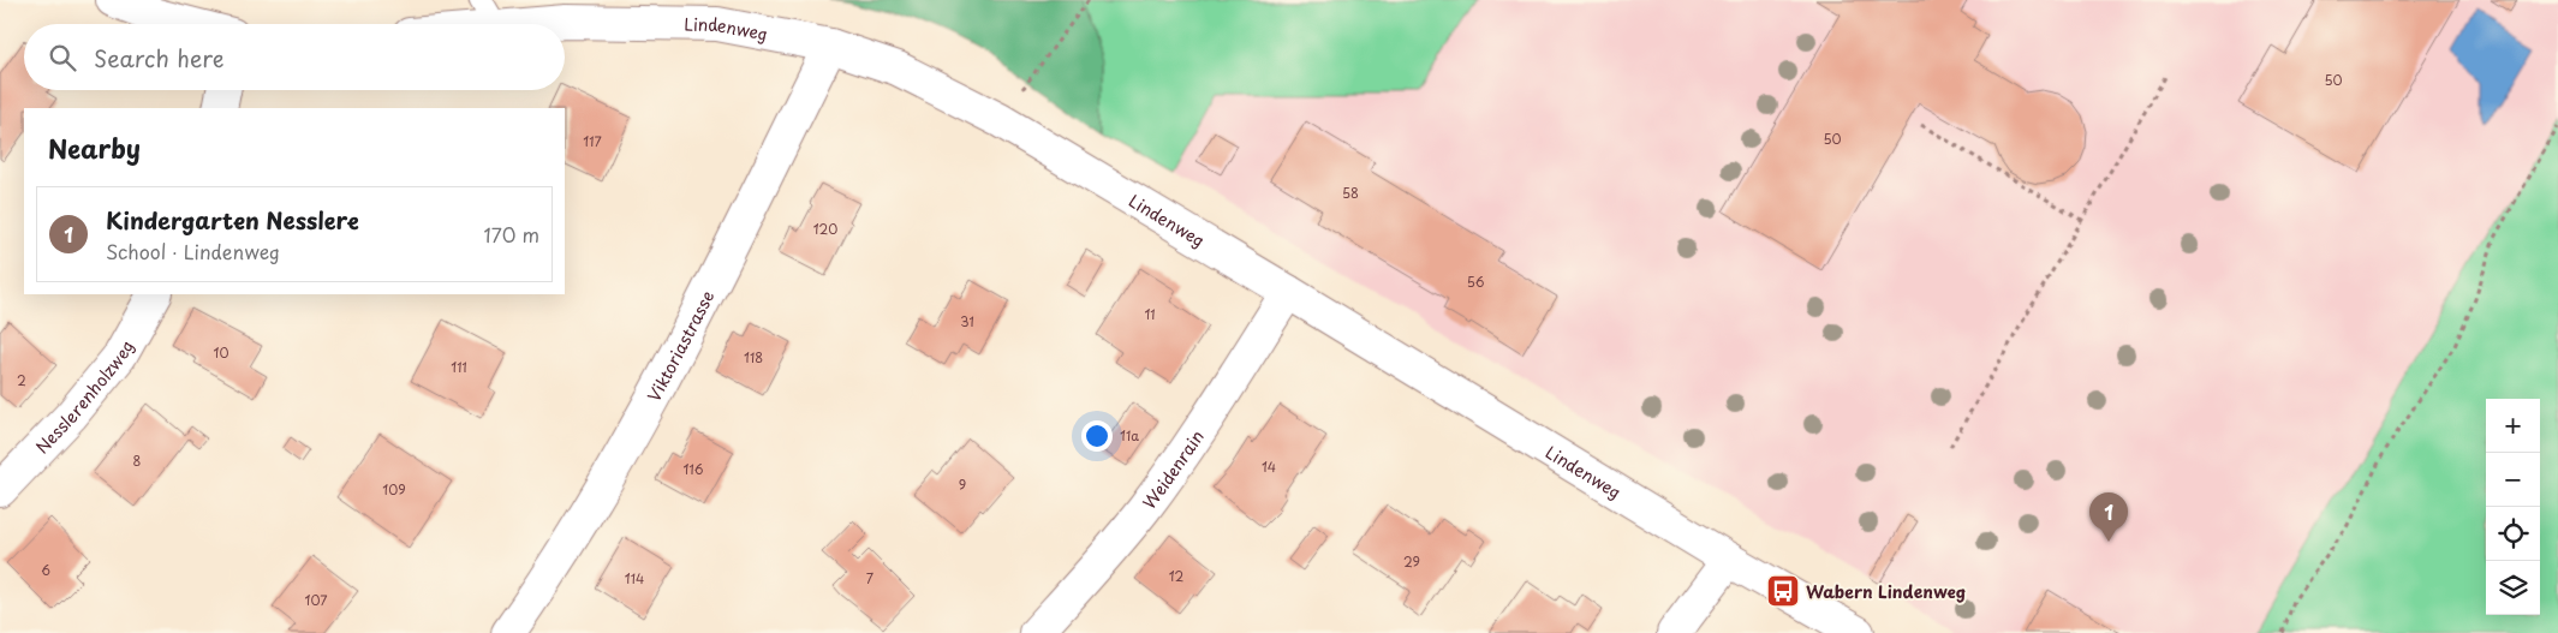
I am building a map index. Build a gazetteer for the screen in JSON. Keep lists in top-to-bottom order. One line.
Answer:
{"streets":{"street":["Lindenweg","Viktoriastrasse","Nesslerenholzweg","Weidenrain"]},"crossings":[["Lindenweg","Viktoriastrasse"],["Lindenweg","Weidenrain"]],"places":{"bus stop":["Wabern Lindenweg"]},"house_numbers":["50","50","117","58","120","56","11","31","10","118","111","2","11a","8","14","116","9","109","29","6","12","114","7","107"],"page":{"search":"Search here","heading":"Nearby","list":[{"mark":"1","name":"Kindergarten Nesslere","note":"School · Lindenweg","value":"170 m"}],"map_buttons":["+","−"],"pins":"1"}}
